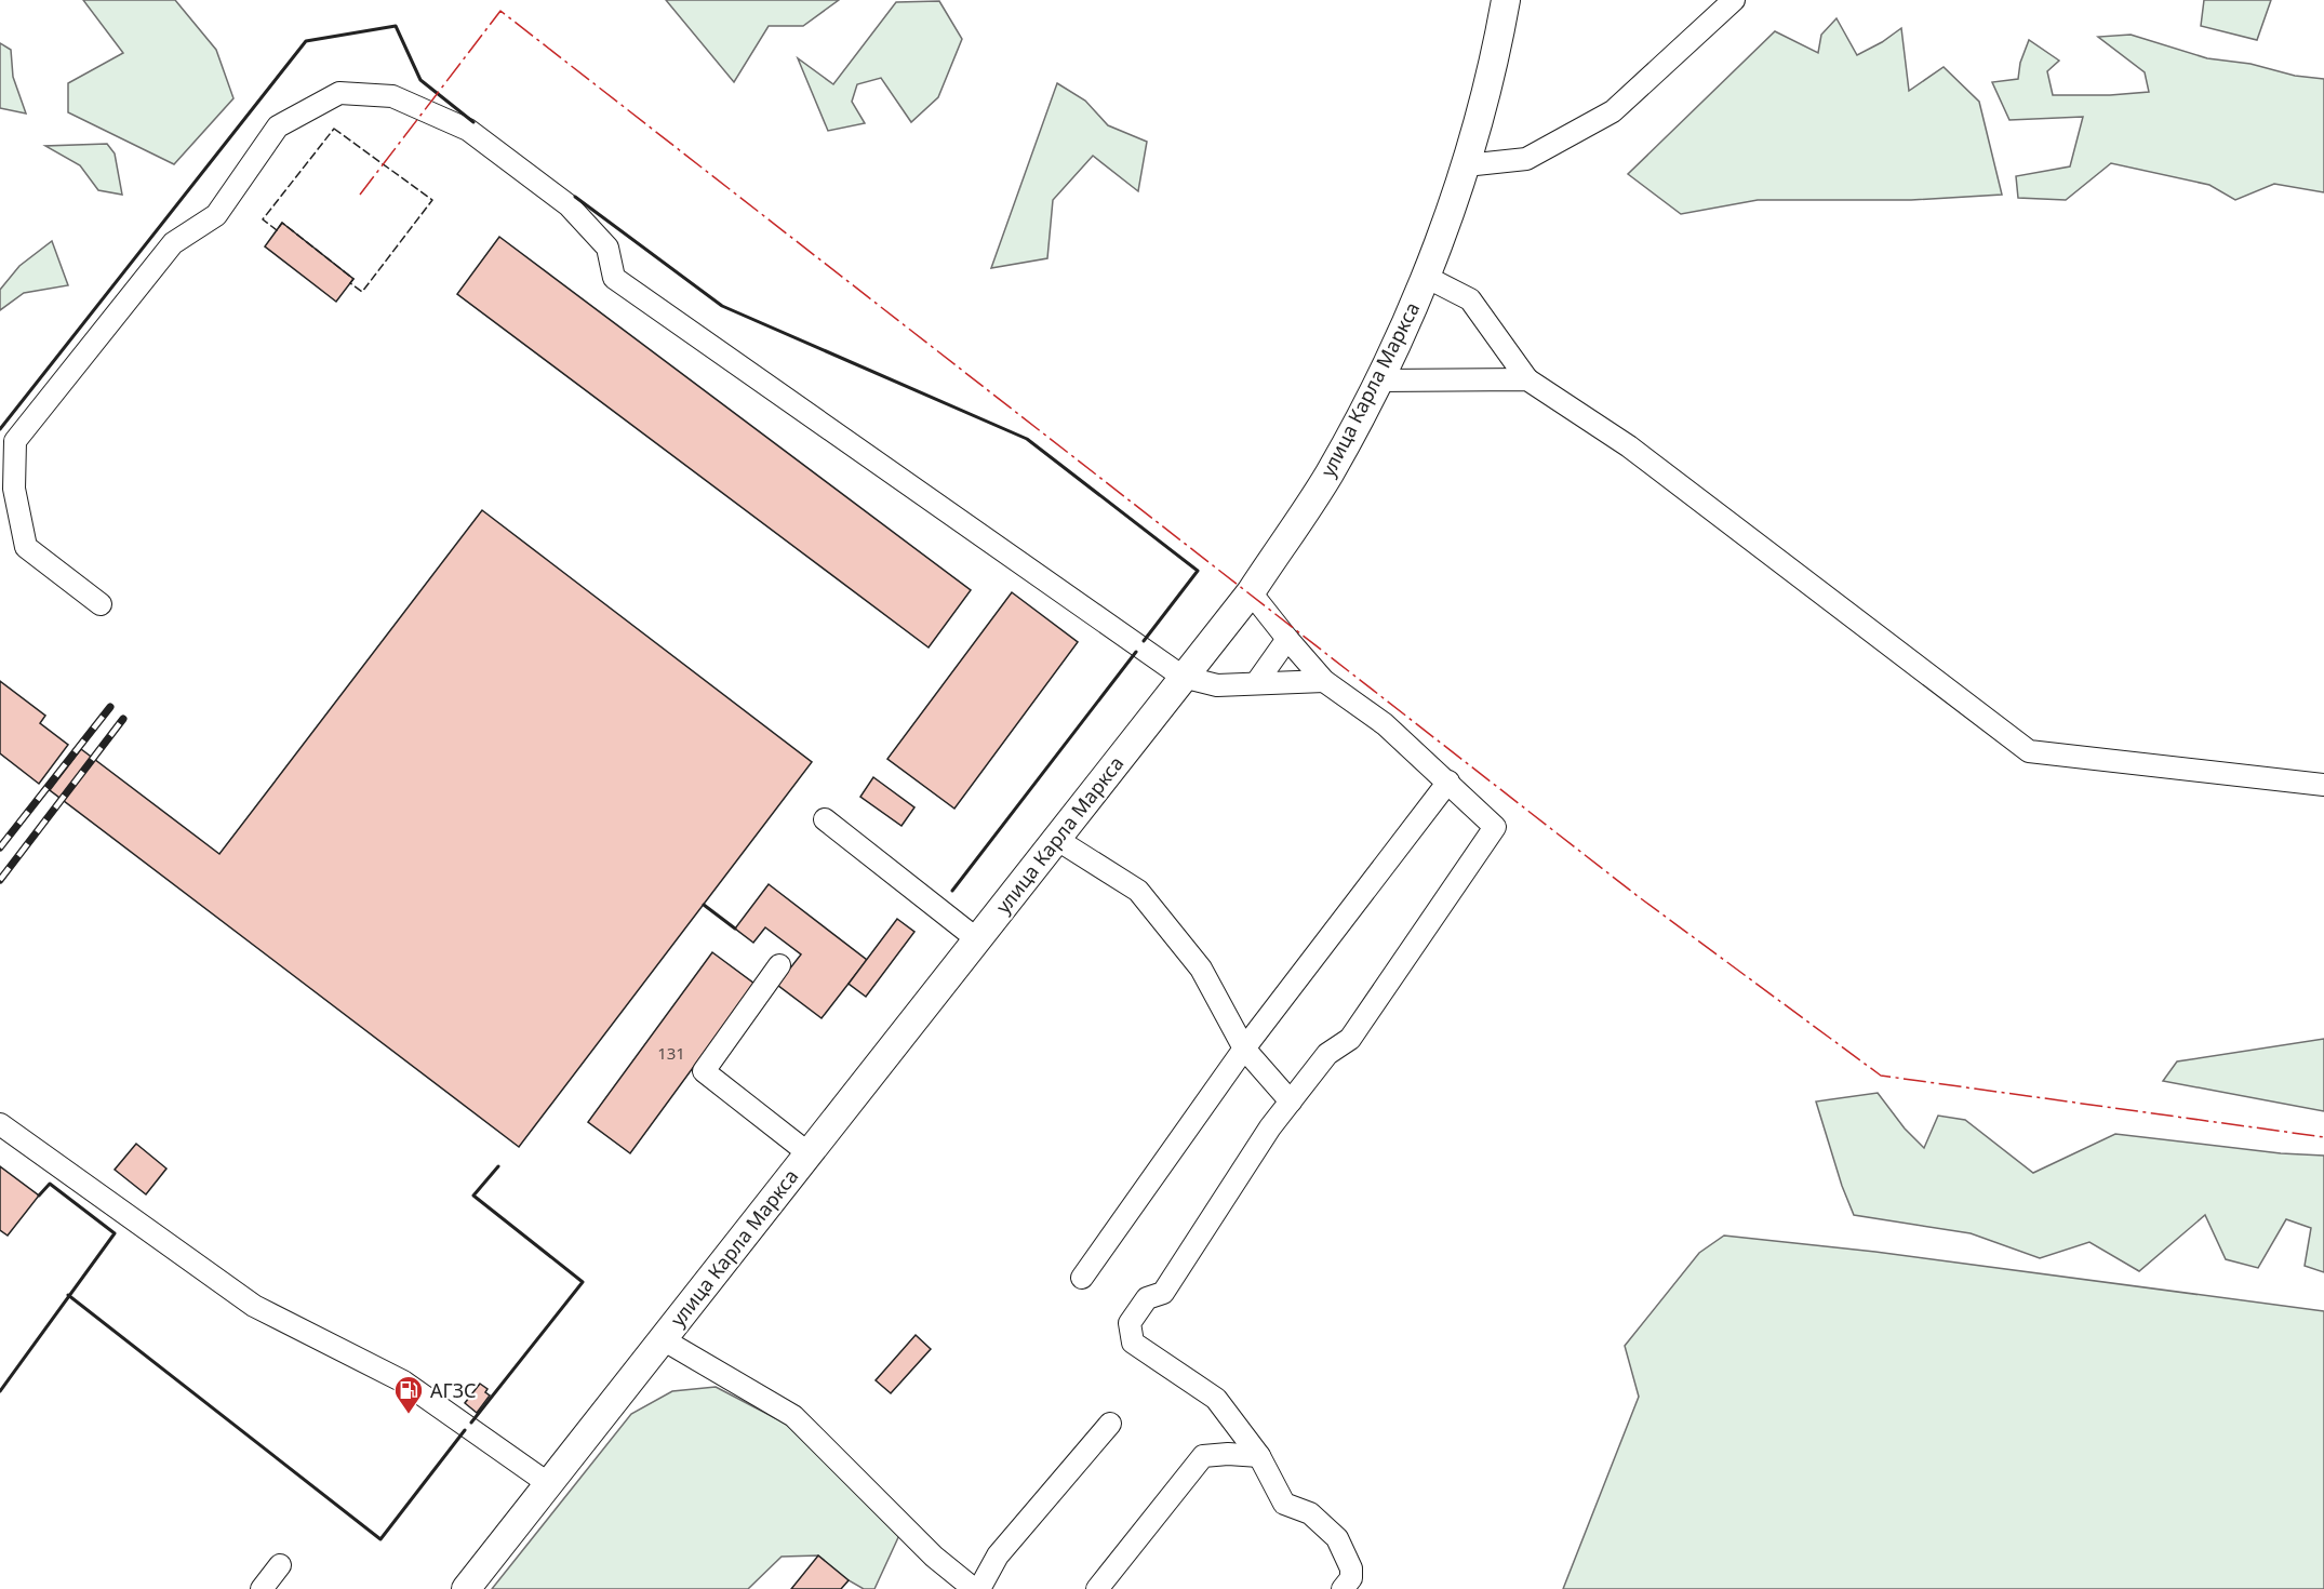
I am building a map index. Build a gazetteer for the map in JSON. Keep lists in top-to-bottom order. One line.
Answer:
{"streets":{"main road":["улица Карла Маркса"]},"places":{"fuel station":["АГЗС"]},"house_numbers":["131"]}
